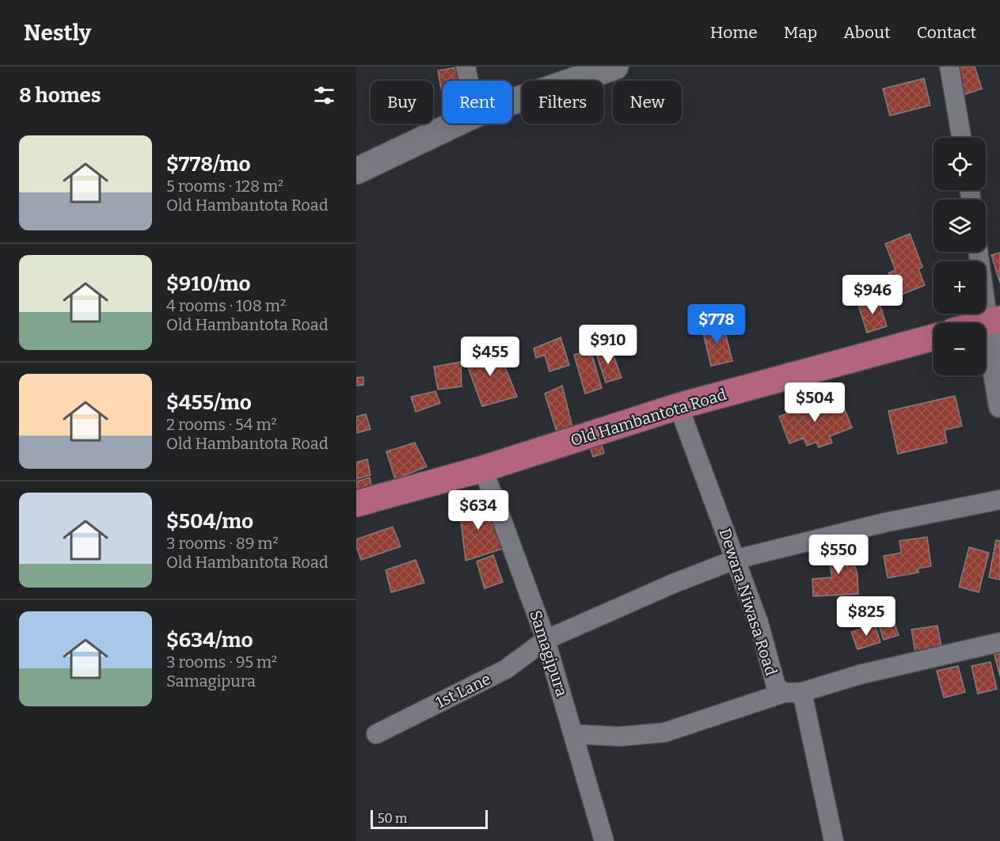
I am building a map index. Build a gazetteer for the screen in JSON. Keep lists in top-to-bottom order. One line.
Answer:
{"streets":{"highway":["Old Hambantota Road"],"street":["Dewara Niwasa Road","Samagipura","1st Lane"]},"crossings":[["Old Hambantota Road","Dewara Niwasa Road"],["Old Hambantota Road","Samagipura"],["Dewara Niwasa Road","1st Lane"],["Samagipura","1st Lane"]],"scale_bar":"50 m","page":{"header":"Nestly","nav":["Home","Map","About","Contact"],"heading":"8 homes","chip":["Buy","Rent","Filters","New"],"list":[{"name":"$778/mo","note":"5 rooms · 128 m² · Old Hambantota Road"},{"name":"$910/mo","note":"4 rooms · 108 m² · Old Hambantota Road"},{"name":"$455/mo","note":"2 rooms · 54 m² · Old Hambantota Road"},{"name":"$504/mo","note":"3 rooms · 89 m² · Old Hambantota Road"},{"name":"$634/mo","note":"3 rooms · 95 m² · Samagipura"}],"map_buttons":["+","−"],"price":["$946","$778","$910","$455","$504","$634","$550","$825"],"scale":"50 m"}}
